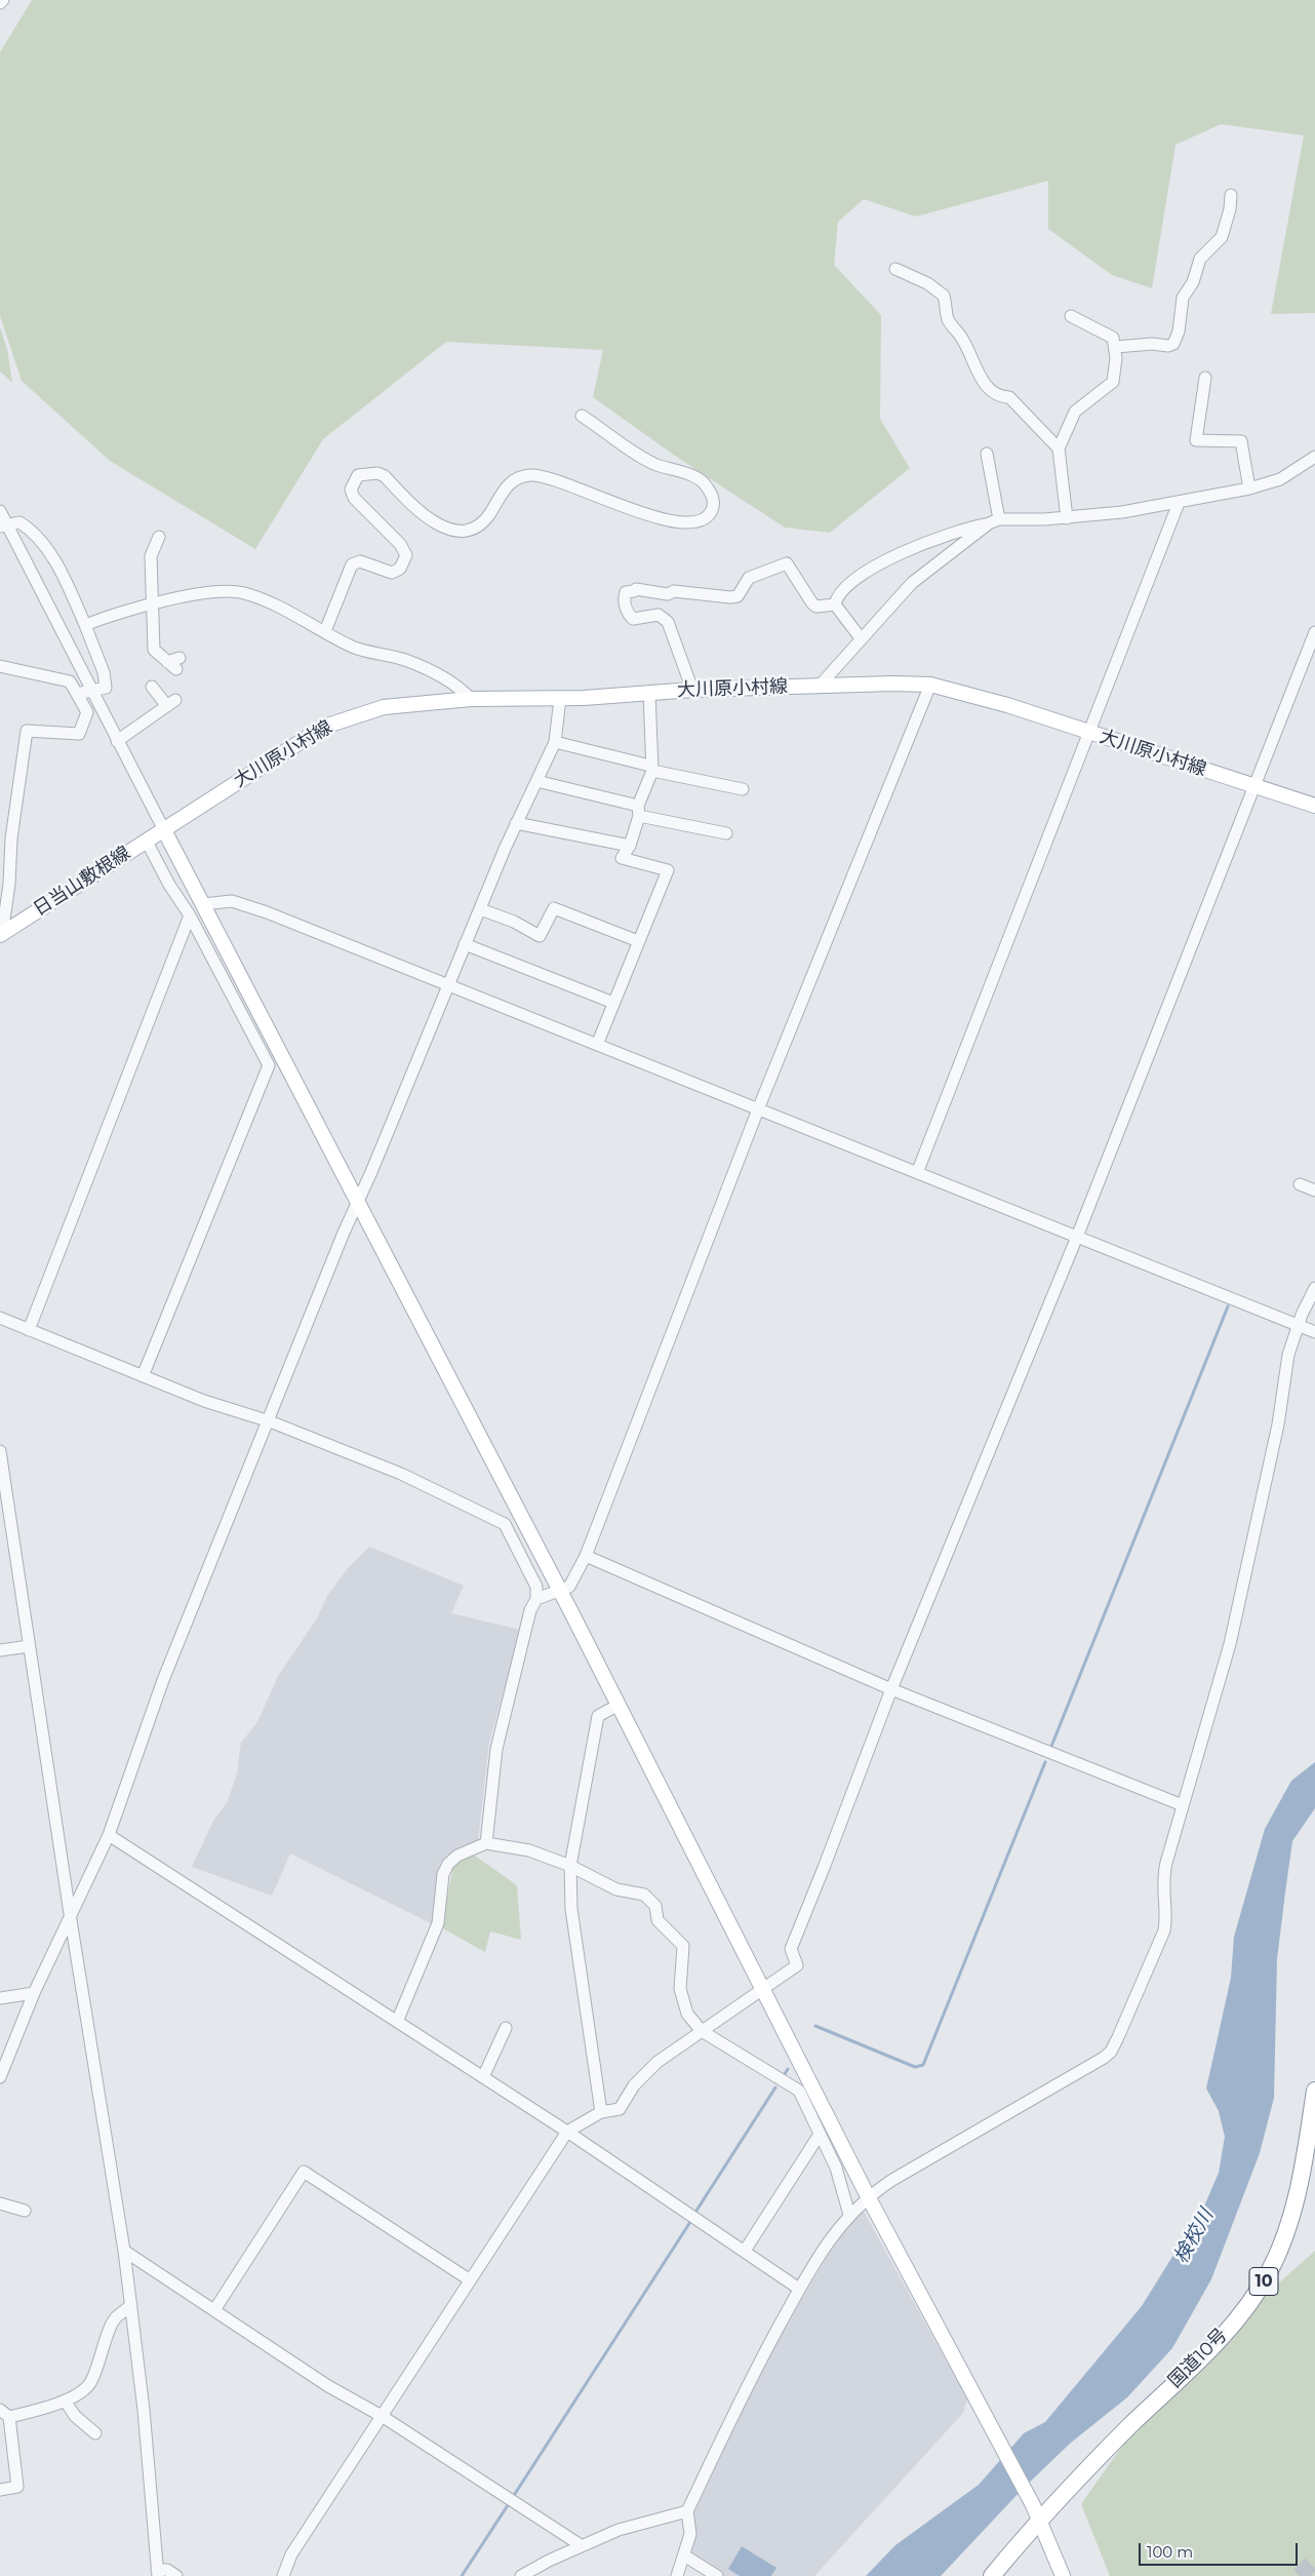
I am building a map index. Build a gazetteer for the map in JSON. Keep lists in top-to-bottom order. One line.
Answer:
{"streets":{"highway":["10","国道10号"],"main road":["大川原小村線","日当山敷根線"]},"crossings":[["大川原小村線","日当山敷根線"]],"water":["検校川"],"scale_bar":"100 m"}
